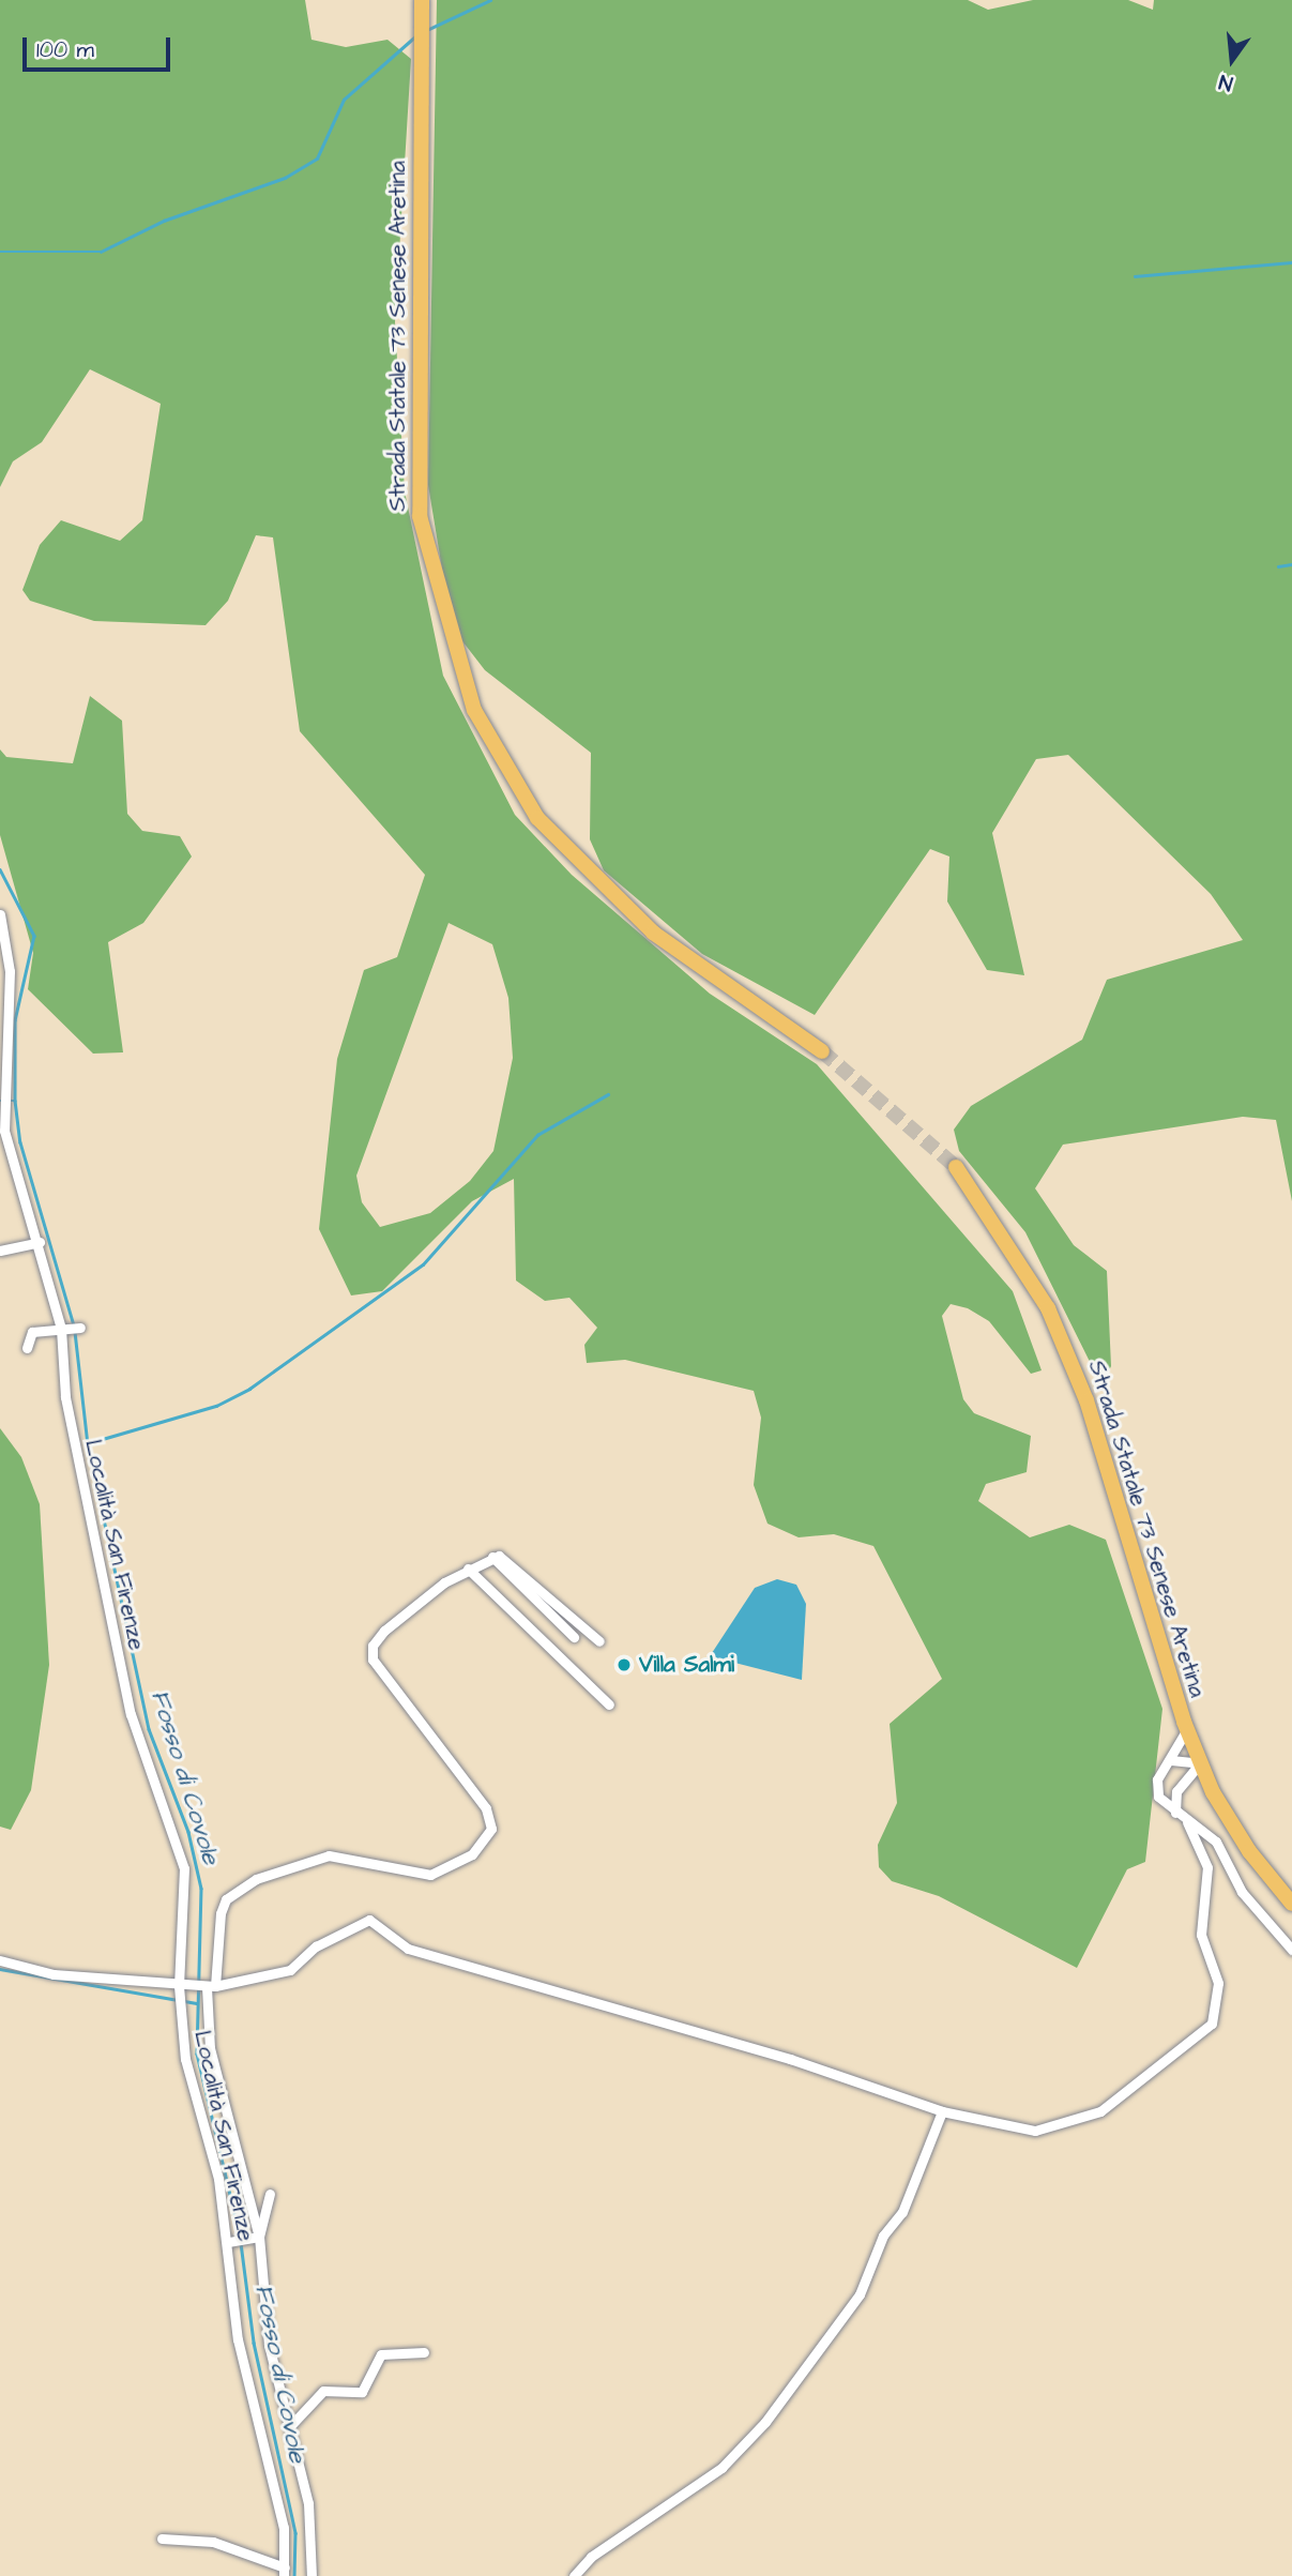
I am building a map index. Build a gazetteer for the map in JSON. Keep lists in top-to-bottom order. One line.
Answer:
{"streets":{"main road":["Strada Statale 73 Senese Aretina"],"street":["Località San Firenze"]},"water":["Fosso di Covole"],"places":["Villa Salmi"],"scale_bar":"100 m","north":"bottom"}
